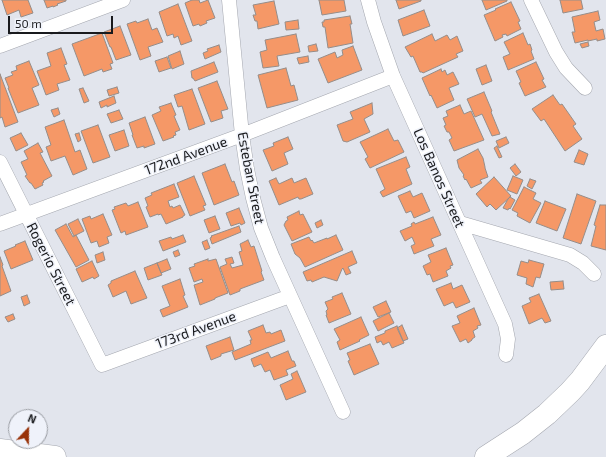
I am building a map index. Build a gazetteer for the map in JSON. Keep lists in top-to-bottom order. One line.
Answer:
{"streets":{"street":["172nd Avenue","Esteban Street","Los Banos Street","Rogerio Street","173rd Avenue"]},"crossings":[["172nd Avenue","Esteban Street"],["172nd Avenue","Los Banos Street"],["172nd Avenue","Rogerio Street"],["Esteban Street","173rd Avenue"],["Rogerio Street","173rd Avenue"]],"scale_bar":"50 m","north":"top"}
